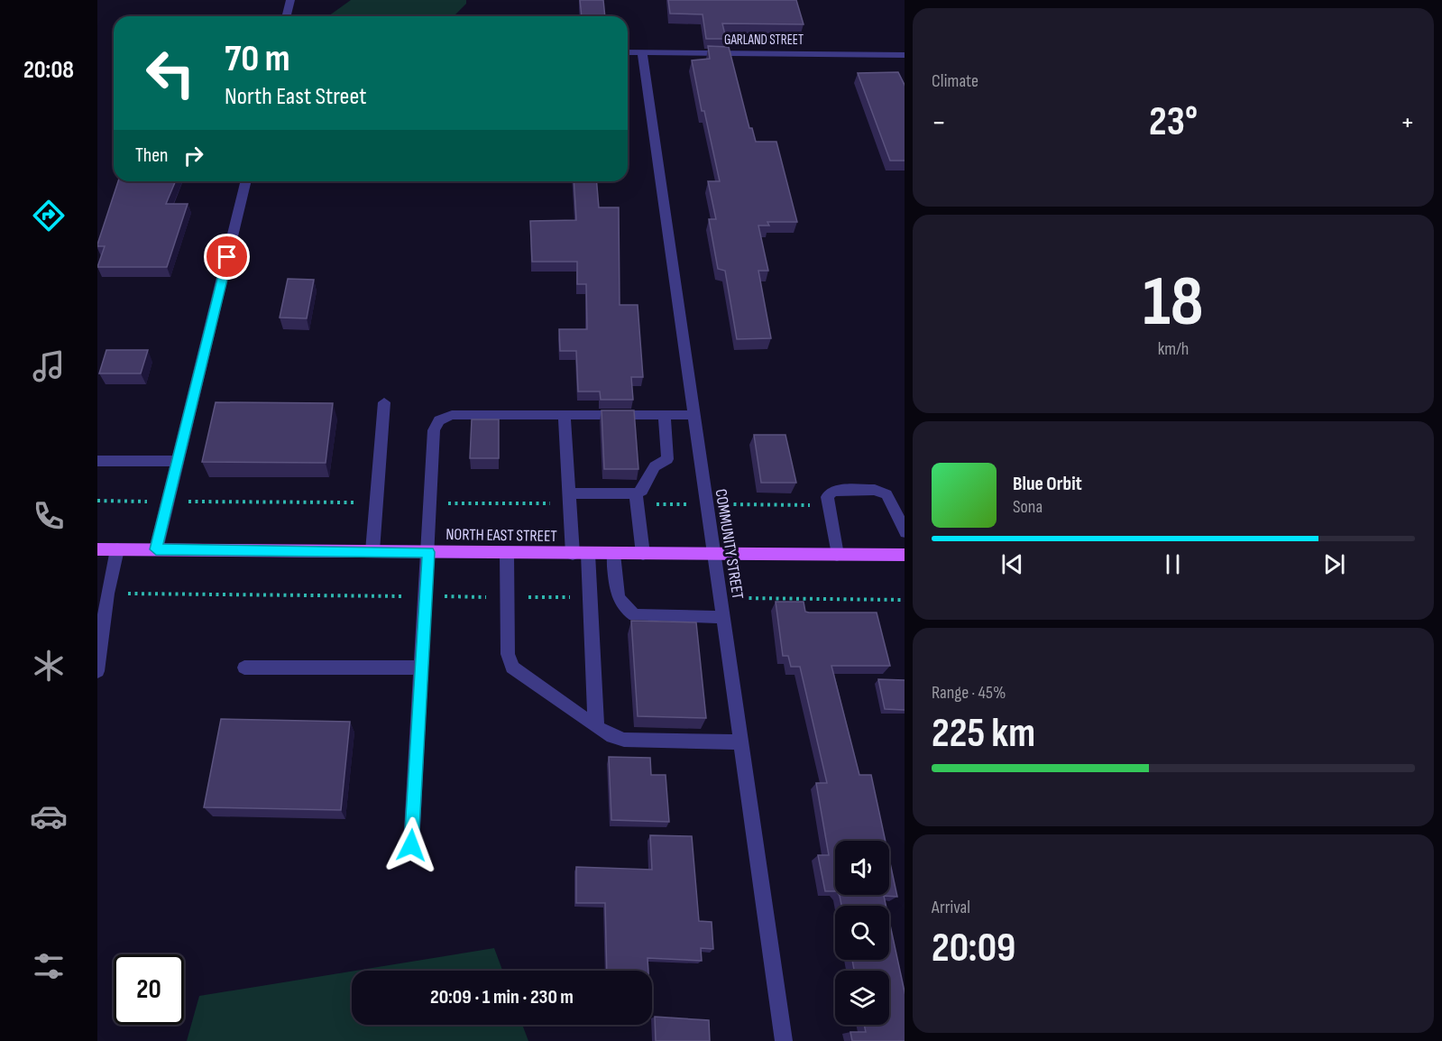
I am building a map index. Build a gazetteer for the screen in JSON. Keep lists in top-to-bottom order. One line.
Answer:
{"streets":{"main road":["NORTH EAST STREET"],"street":["GARLAND STREET","COMMUNITY STREET"]},"crossings":[["GARLAND STREET","COMMUNITY STREET"],["NORTH EAST STREET","COMMUNITY STREET"]],"page":{"tabs":"20:08","tile":["Climate",["18","km/h"],["Range · 45%","225 km"],["Arrival","20:09"]],"turn":["70 m","North East Street"],"heat":["−","23°","+"],"then":"Then","song":["Blue Orbit","Sona"],"limit":"20","trip":"20:09 · 1 min · 230 m"}}
